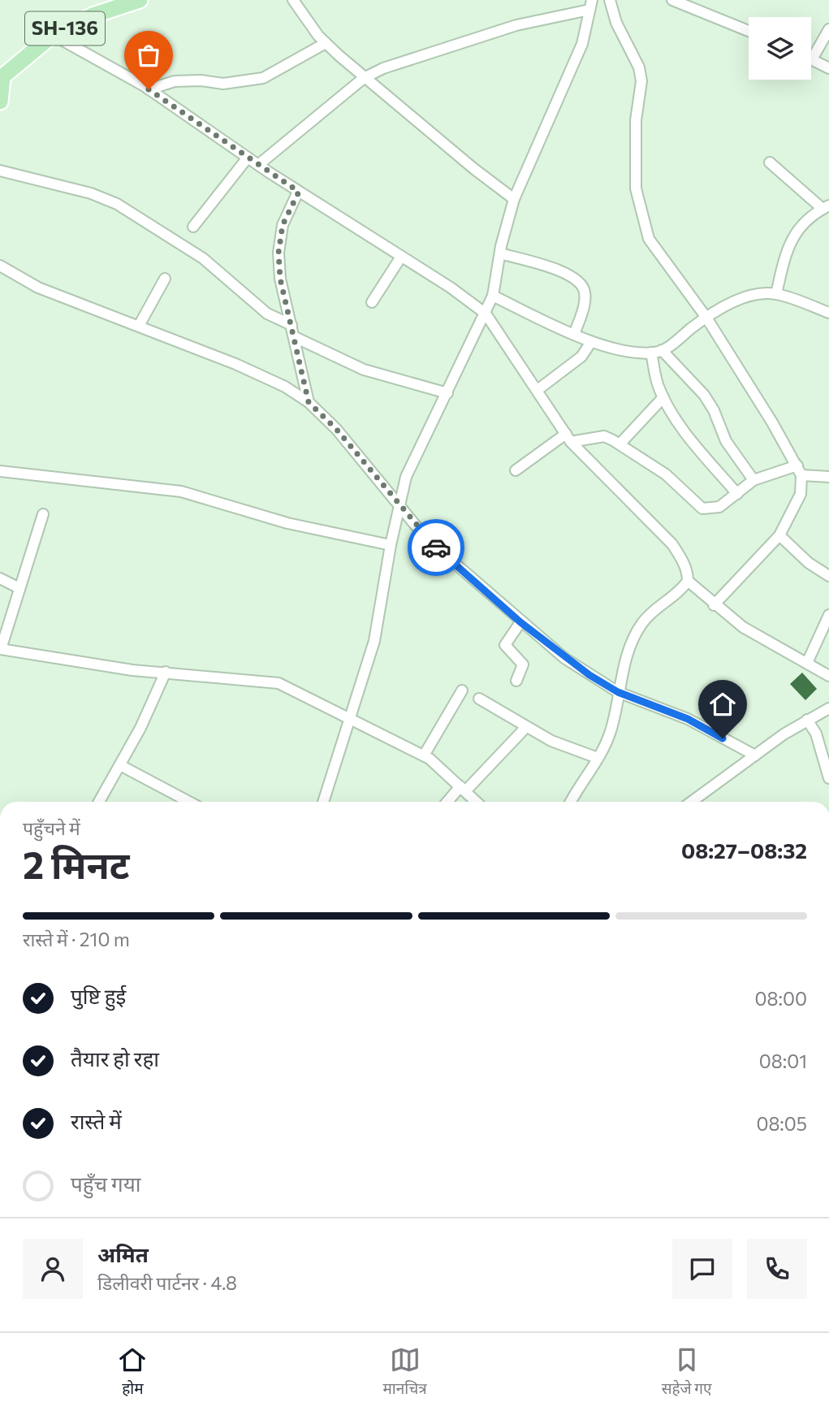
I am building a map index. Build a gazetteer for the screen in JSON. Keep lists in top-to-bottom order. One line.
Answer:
{"streets":{"main road":["SH-136"]},"page":{"heading":["2 मिनट","पहुँचने में","08:27–08:32"],"panel":["अमित","डिलीवरी पार्टनर · 4.8"],"bar":"रास्ते में · 210 m","list":[["पुष्टि हुई","08:00"],["तैयार हो रहा","08:01"],["रास्ते में","08:05"],"पहुँच गया"],"tabs":["होम","मानचित्र","सहेजे गए"]}}
